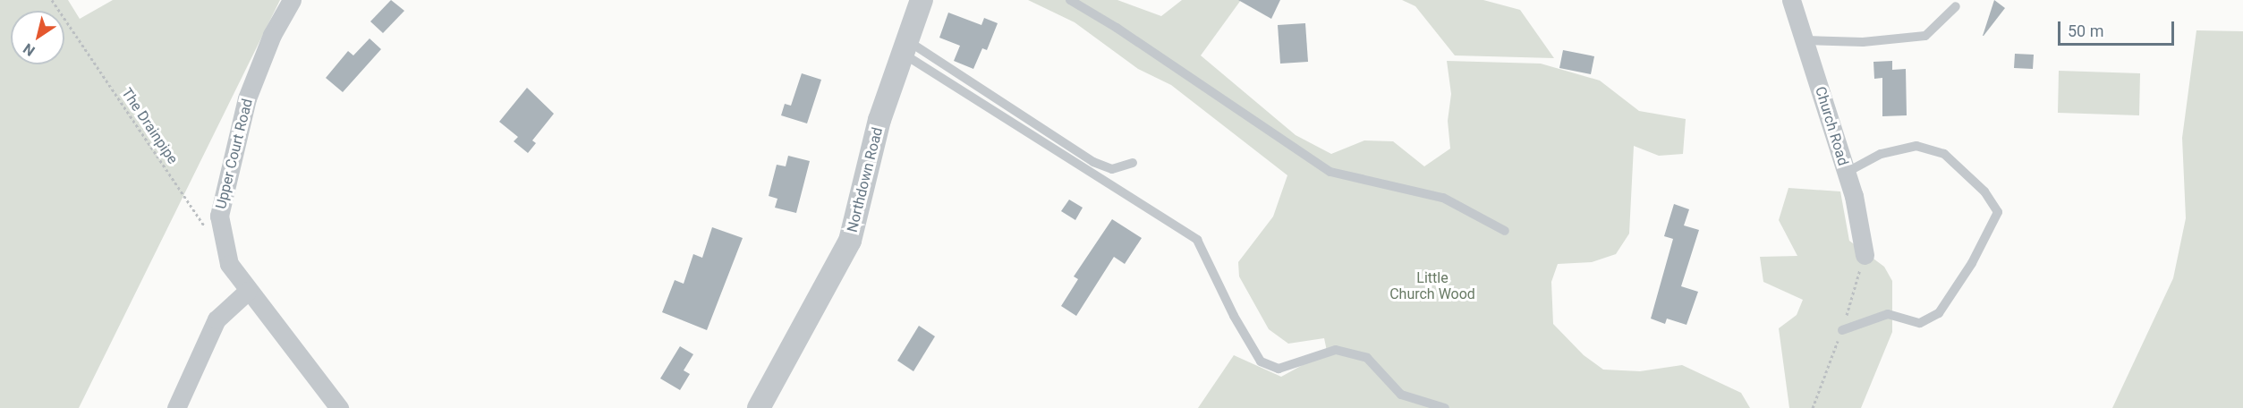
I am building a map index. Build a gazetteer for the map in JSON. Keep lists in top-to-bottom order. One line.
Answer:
{"streets":{"street":["Church Road","Upper Court Road","Northdown Road"],"path":["The Drainpipe"]},"parks":["Little Church Wood"],"scale_bar":"50 m","north":"bottom left"}
